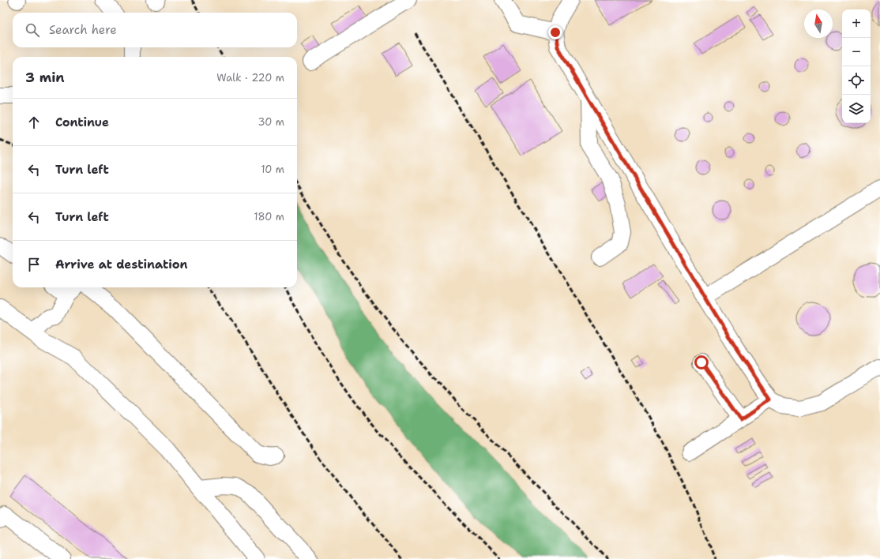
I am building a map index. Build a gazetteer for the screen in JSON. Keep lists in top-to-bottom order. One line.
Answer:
{"north":"top","page":{"map_buttons":["+","−"],"search":"Search here","heading":["3 min","Walk · 220 m"],"list":[["Continue","30 m"],["Turn left","10 m"],["Turn left","180 m"],"Arrive at destination"]}}
